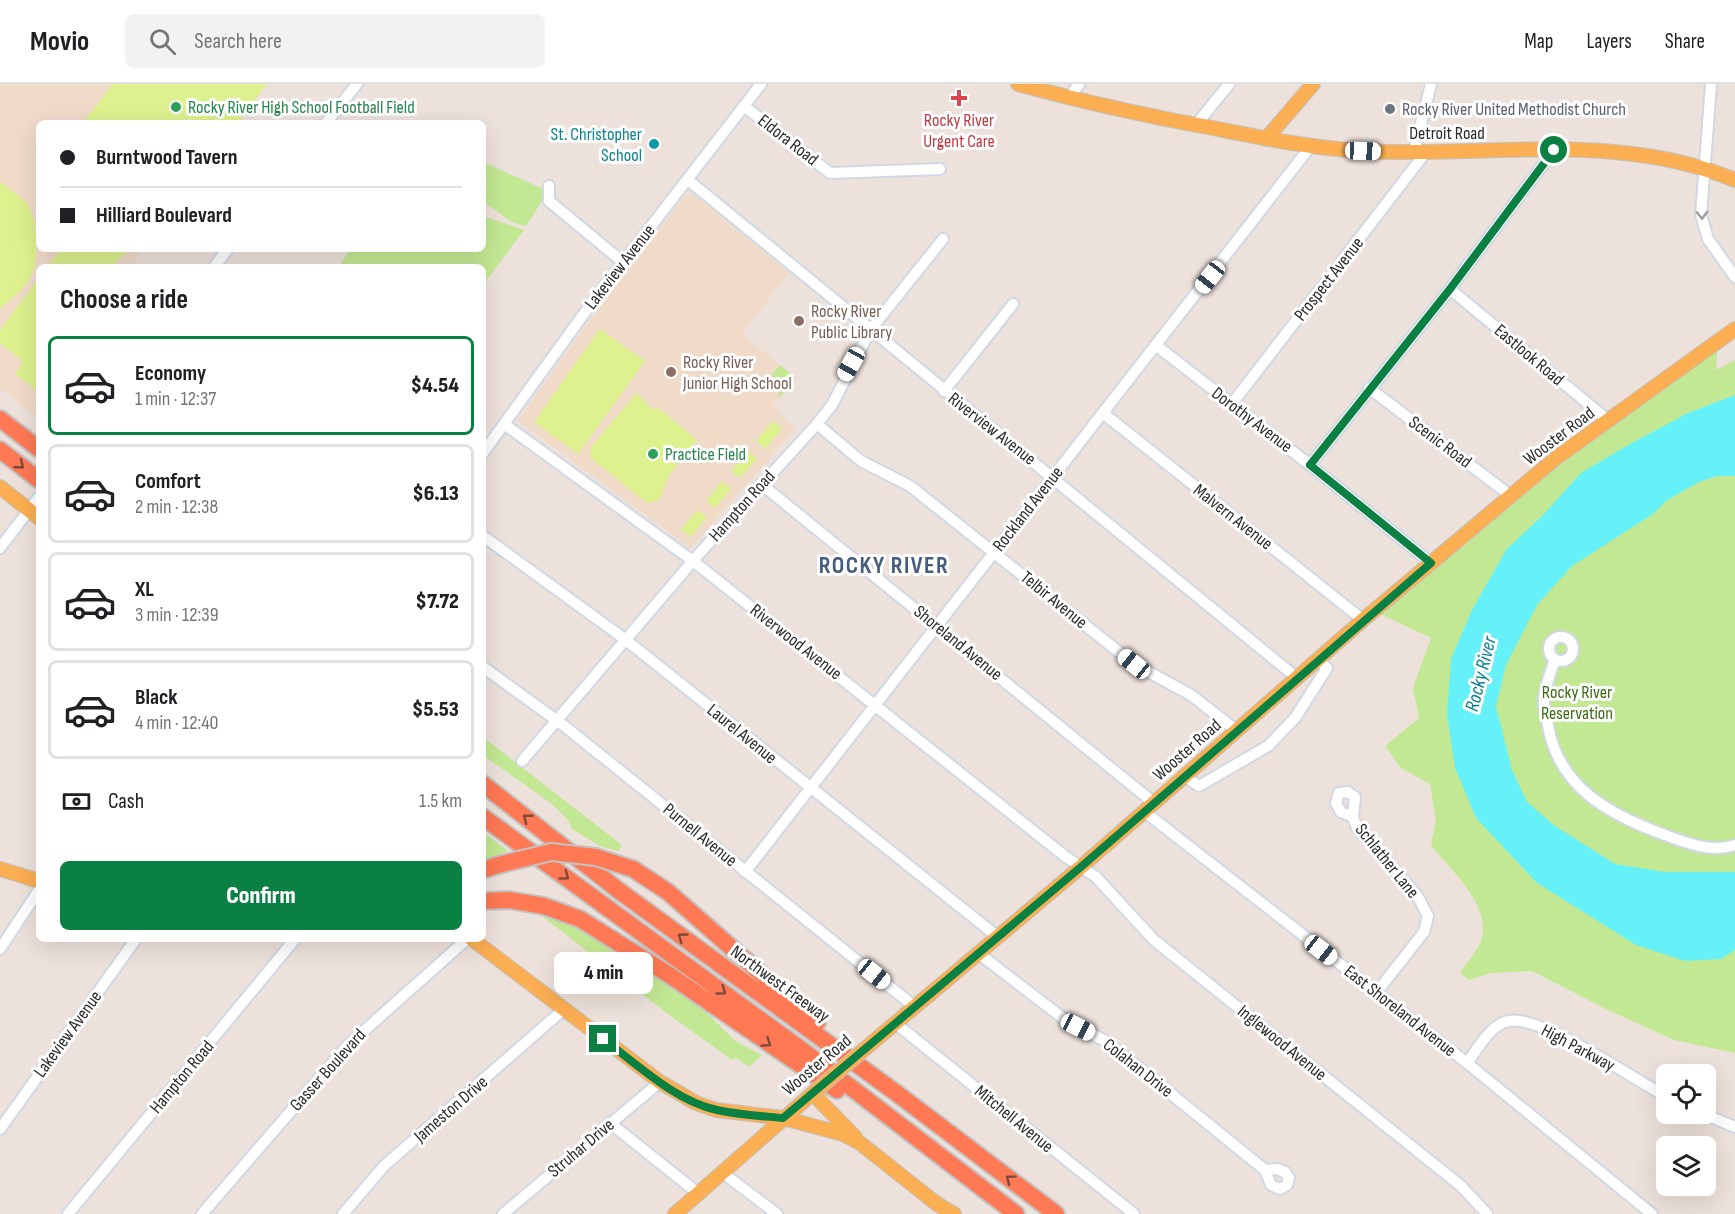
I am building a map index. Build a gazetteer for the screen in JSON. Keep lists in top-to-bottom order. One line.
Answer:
{"streets":{"highway":["Northwest Freeway"],"main road":["Detroit Road","Wooster Road"],"street":["Eldora Road","Lakeview Avenue","Prospect Avenue","Eastlook Road","Dorothy Avenue","Riverview Avenue","Scenic Road","Hampton Road","Rockland Avenue","Malvern Avenue","Telbir Avenue","Riverwood Avenue","Shoreland Avenue","Laurel Avenue","Purnell Avenue","Schlather Lane","East Shoreland Avenue","Inglewood Avenue","High Parkway","Colahan Drive","Gasser Boulevard","Jameston Drive","Mitchell Avenue","Struhar Drive"]},"crossings":[["Detroit Road","Prospect Avenue"],["Detroit Road","Rockland Avenue"],["Eldora Road","Lakeview Avenue"],["Lakeview Avenue","Riverview Avenue"],["Lakeview Avenue","Riverwood Avenue"],["Prospect Avenue","Dorothy Avenue"],["Eastlook Road","Wooster Road"],["Dorothy Avenue","Wooster Road"],["Dorothy Avenue","Rockland Avenue"],["Riverview Avenue","Wooster Road"],["Riverview Avenue","Hampton Road"],["Riverview Avenue","Rockland Avenue"],["Wooster Road","Scenic Road"],["Wooster Road","Malvern Avenue"],["Wooster Road","Telbir Avenue"],["Wooster Road","Riverwood Avenue"],["Wooster Road","Shoreland Avenue"],["Wooster Road","Laurel Avenue"],["Wooster Road","Purnell Avenue"],["Wooster Road","East Shoreland Avenue"],["Wooster Road","Inglewood Avenue"],["Wooster Road","Colahan Drive"],["Wooster Road","Mitchell Avenue"],["Hampton Road","Telbir Avenue"],["Hampton Road","Riverwood Avenue"],["Hampton Road","Shoreland Avenue"],["Hampton Road","Laurel Avenue"],["Hampton Road","Purnell Avenue"],["Rockland Avenue","Malvern Avenue"],["Rockland Avenue","Telbir Avenue"],["Rockland Avenue","Riverwood Avenue"],["Rockland Avenue","Shoreland Avenue"],["Rockland Avenue","Laurel Avenue"],["Rockland Avenue","Purnell Avenue"],["Riverwood Avenue","Inglewood Avenue"],["Shoreland Avenue","East Shoreland Avenue"],["Schlather Lane","East Shoreland Avenue"],["East Shoreland Avenue","High Parkway"]],"districts":["ROCKY RIVER"],"water":["Rocky River"],"parks":["Rocky River Reservation"],"places":{"health":["Rocky River Urgent Care"],"other":["Rocky River High School Football Field","Rocky River United Methodist Church","St. Christopher School","Rocky River Public Library","Rocky River Junior High School","Practice Field"]},"page":{"header":"Movio","search":"Search here","nav":["Map","Layers","Share"],"banner":["Burntwood Tavern","Hilliard Boulevard"],"heading":"Choose a ride","list":[{"name":"Economy","note":"1 min · 12:37","value":"$4.54"},{"name":"Comfort","note":"2 min · 12:38","value":"$6.13"},{"name":"XL","note":"3 min · 12:39","value":"$7.72"},{"name":"Black","note":"4 min · 12:40","value":"$5.53"}],"pay":["Cash","1.5 km"],"buttons":"Confirm","bubble":"4 min"}}
